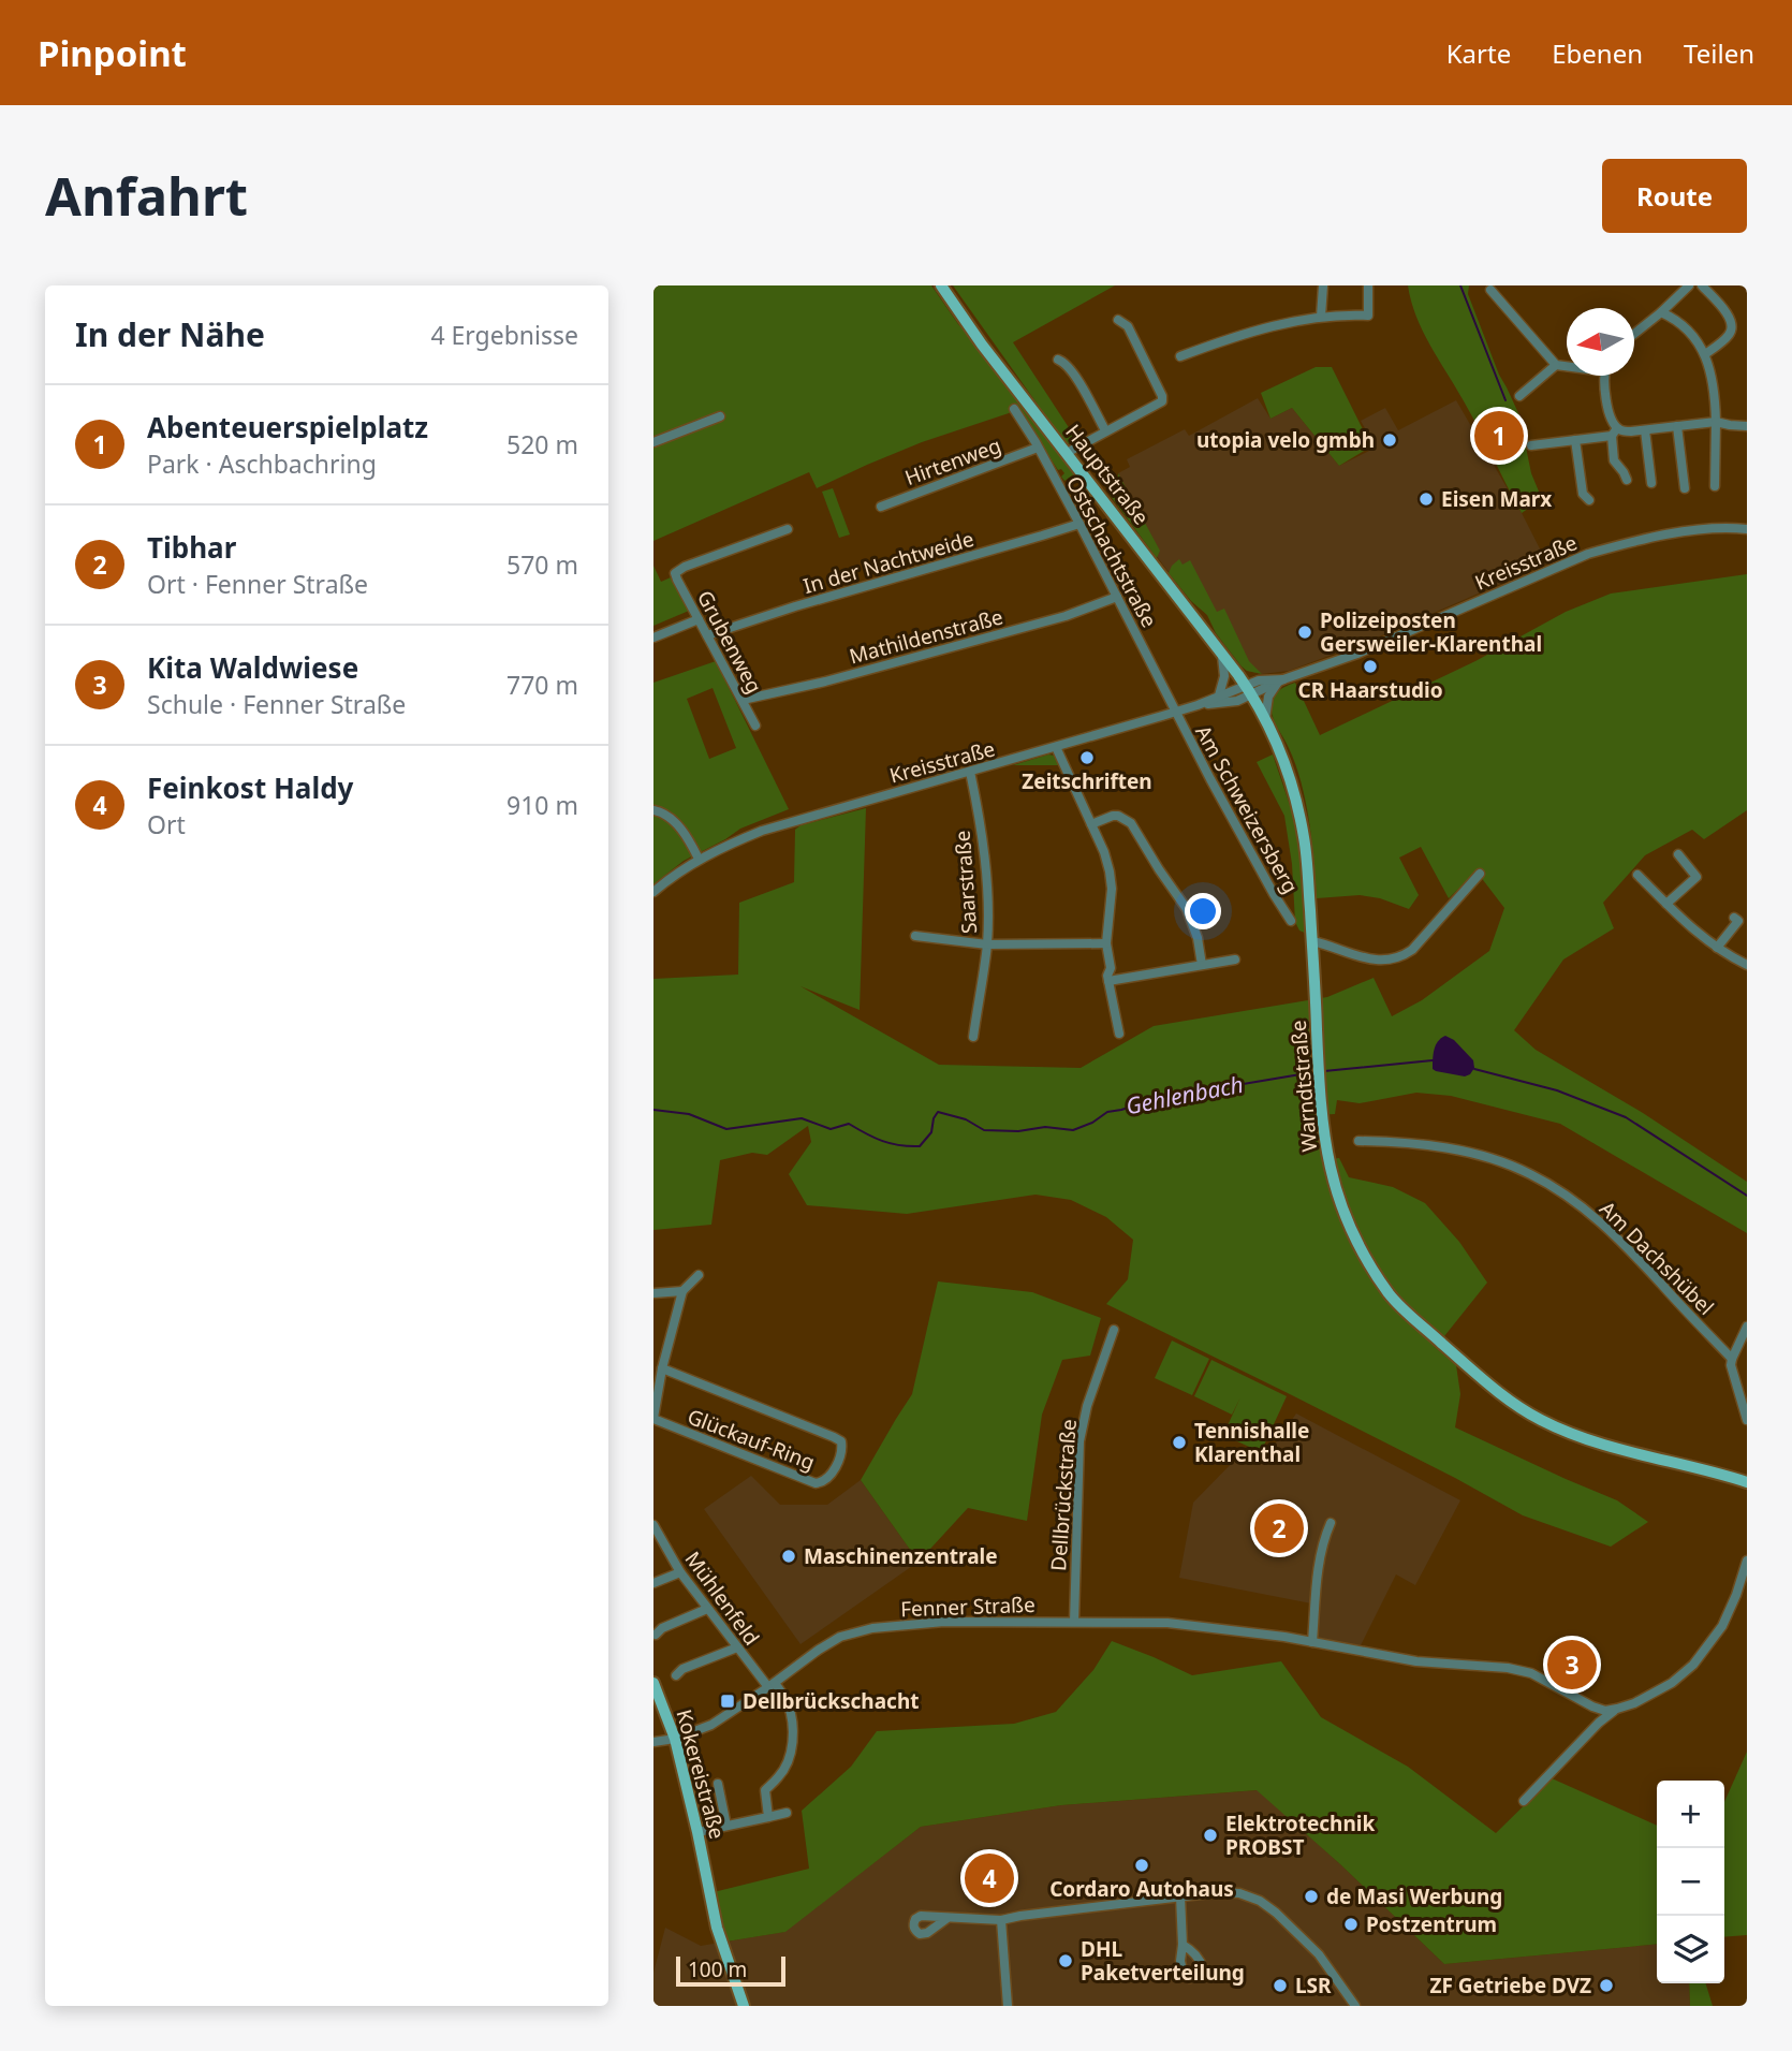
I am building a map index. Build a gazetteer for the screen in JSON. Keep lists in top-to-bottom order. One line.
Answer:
{"streets":{"main road":["Hauptstraße","Warndtstraße","Kokereistraße"],"street":["Hirtenweg","Ostschachtstraße","In der Nachtweide","Kreisstraße","Mathildenstraße","Grubenweg","Am Schweizersberg","Saarstraße","Am Dachshübel","Glückauf-Ring","Dellbrückstraße","Mühlenfeld","Fenner Straße"]},"crossings":[["Hirtenweg","Ostschachtstraße"],["Hauptstraße","Kreisstraße"],["Hauptstraße","Warndtstraße"],["Ostschachtstraße","In der Nachtweide"],["Ostschachtstraße","Kreisstraße"],["Ostschachtstraße","Mathildenstraße"],["Ostschachtstraße","Am Schweizersberg"],["In der Nachtweide","Grubenweg"],["Kreisstraße","Am Schweizersberg"],["Kreisstraße","Saarstraße"],["Kreisstraße","Warndtstraße"],["Mathildenstraße","Grubenweg"],["Dellbrückstraße","Fenner Straße"],["Mühlenfeld","Fenner Straße"],["Fenner Straße","Kokereistraße"]],"water":["Gehlenbach"],"places":{"other":["utopia velo gmbh","Eisen Marx","Polizeiposten Gersweiler-Klarenthal","CR Haarstudio","Zeitschriften","Tennishalle Klarenthal","Maschinenzentrale","Elektrotechnik PROBST","Cordaro Autohaus","de Masi Werbung","Postzentrum","DHL Paketverteilung","LSR","ZF Getriebe DVZ"],"transit":["Dellbrückschacht"]},"scale_bar":"100 m","north":"left","page":{"header":"Pinpoint","nav":["Karte","Ebenen","Teilen"],"buttons":"Route","title":"Anfahrt","heading":["In der Nähe","4 Ergebnisse"],"list":[{"mark":"1","name":"Abenteuerspielplatz","note":"Park · Aschbachring","value":"520 m"},{"mark":"2","name":"Tibhar","note":"Ort · Fenner Straße","value":"570 m"},{"mark":"3","name":"Kita Waldwiese","note":"Schule · Fenner Straße","value":"770 m"},{"mark":"4","name":"Feinkost Haldy","note":"Ort","value":"910 m"}],"pins":["1","2","3","4"],"map_buttons":["+","−"],"scale":"100 m"}}
